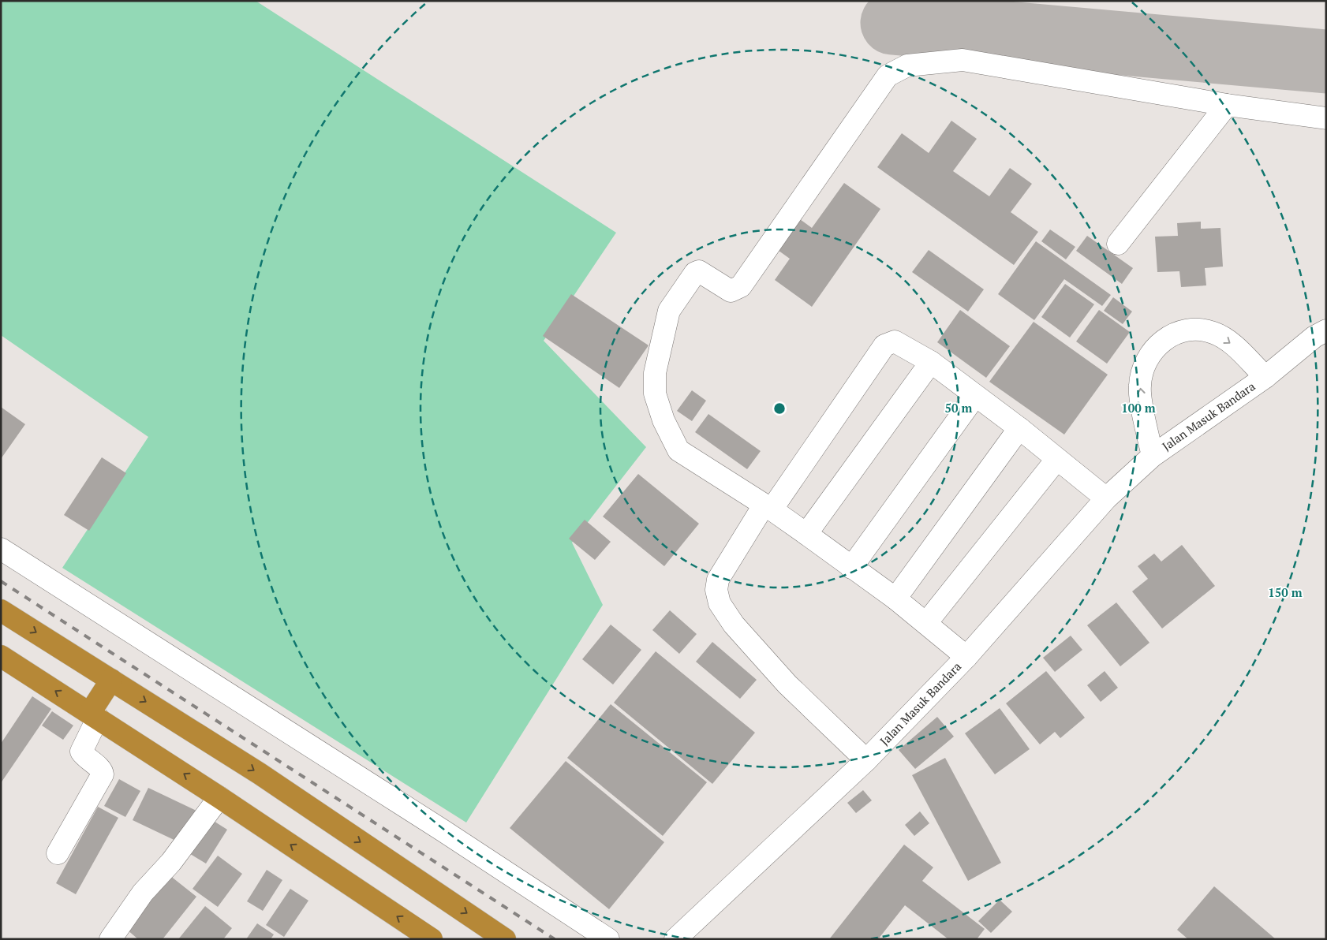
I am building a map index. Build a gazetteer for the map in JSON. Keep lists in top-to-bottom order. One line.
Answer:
{"streets":{"street":["Jalan Masuk Bandara"]},"rings":["50 m","100 m","150 m"]}
